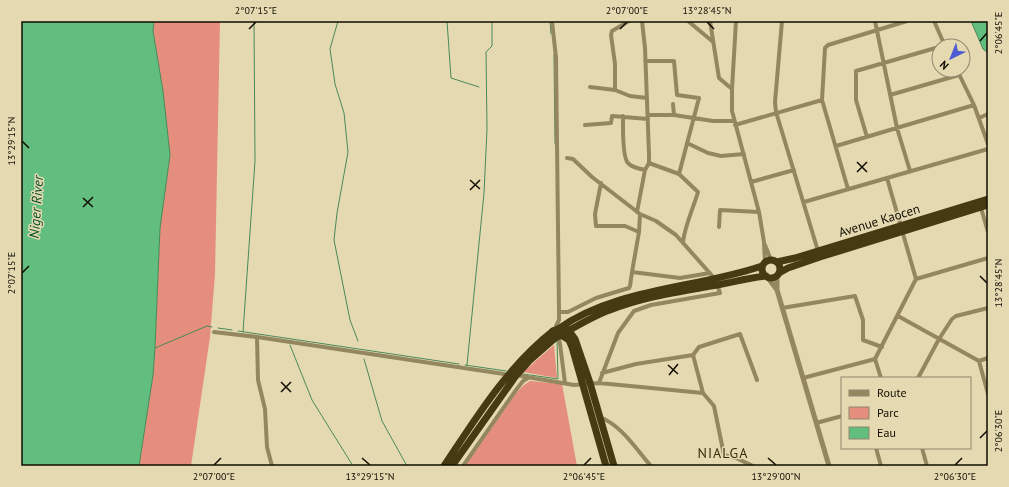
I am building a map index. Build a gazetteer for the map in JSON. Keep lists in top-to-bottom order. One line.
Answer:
{"streets":{"highway":["Avenue Kaocen"]},"districts":["NIALGA"],"water":["Niger River"],"legend":["Route","Parc","Eau"],"north":"bottom left","coordinates":["2°07'15\"E","2°07'00\"E","13°28'45\"N","2°06'45\"E","13°29'15\"N","2°06'30\"E","13°29'00\"N"]}
